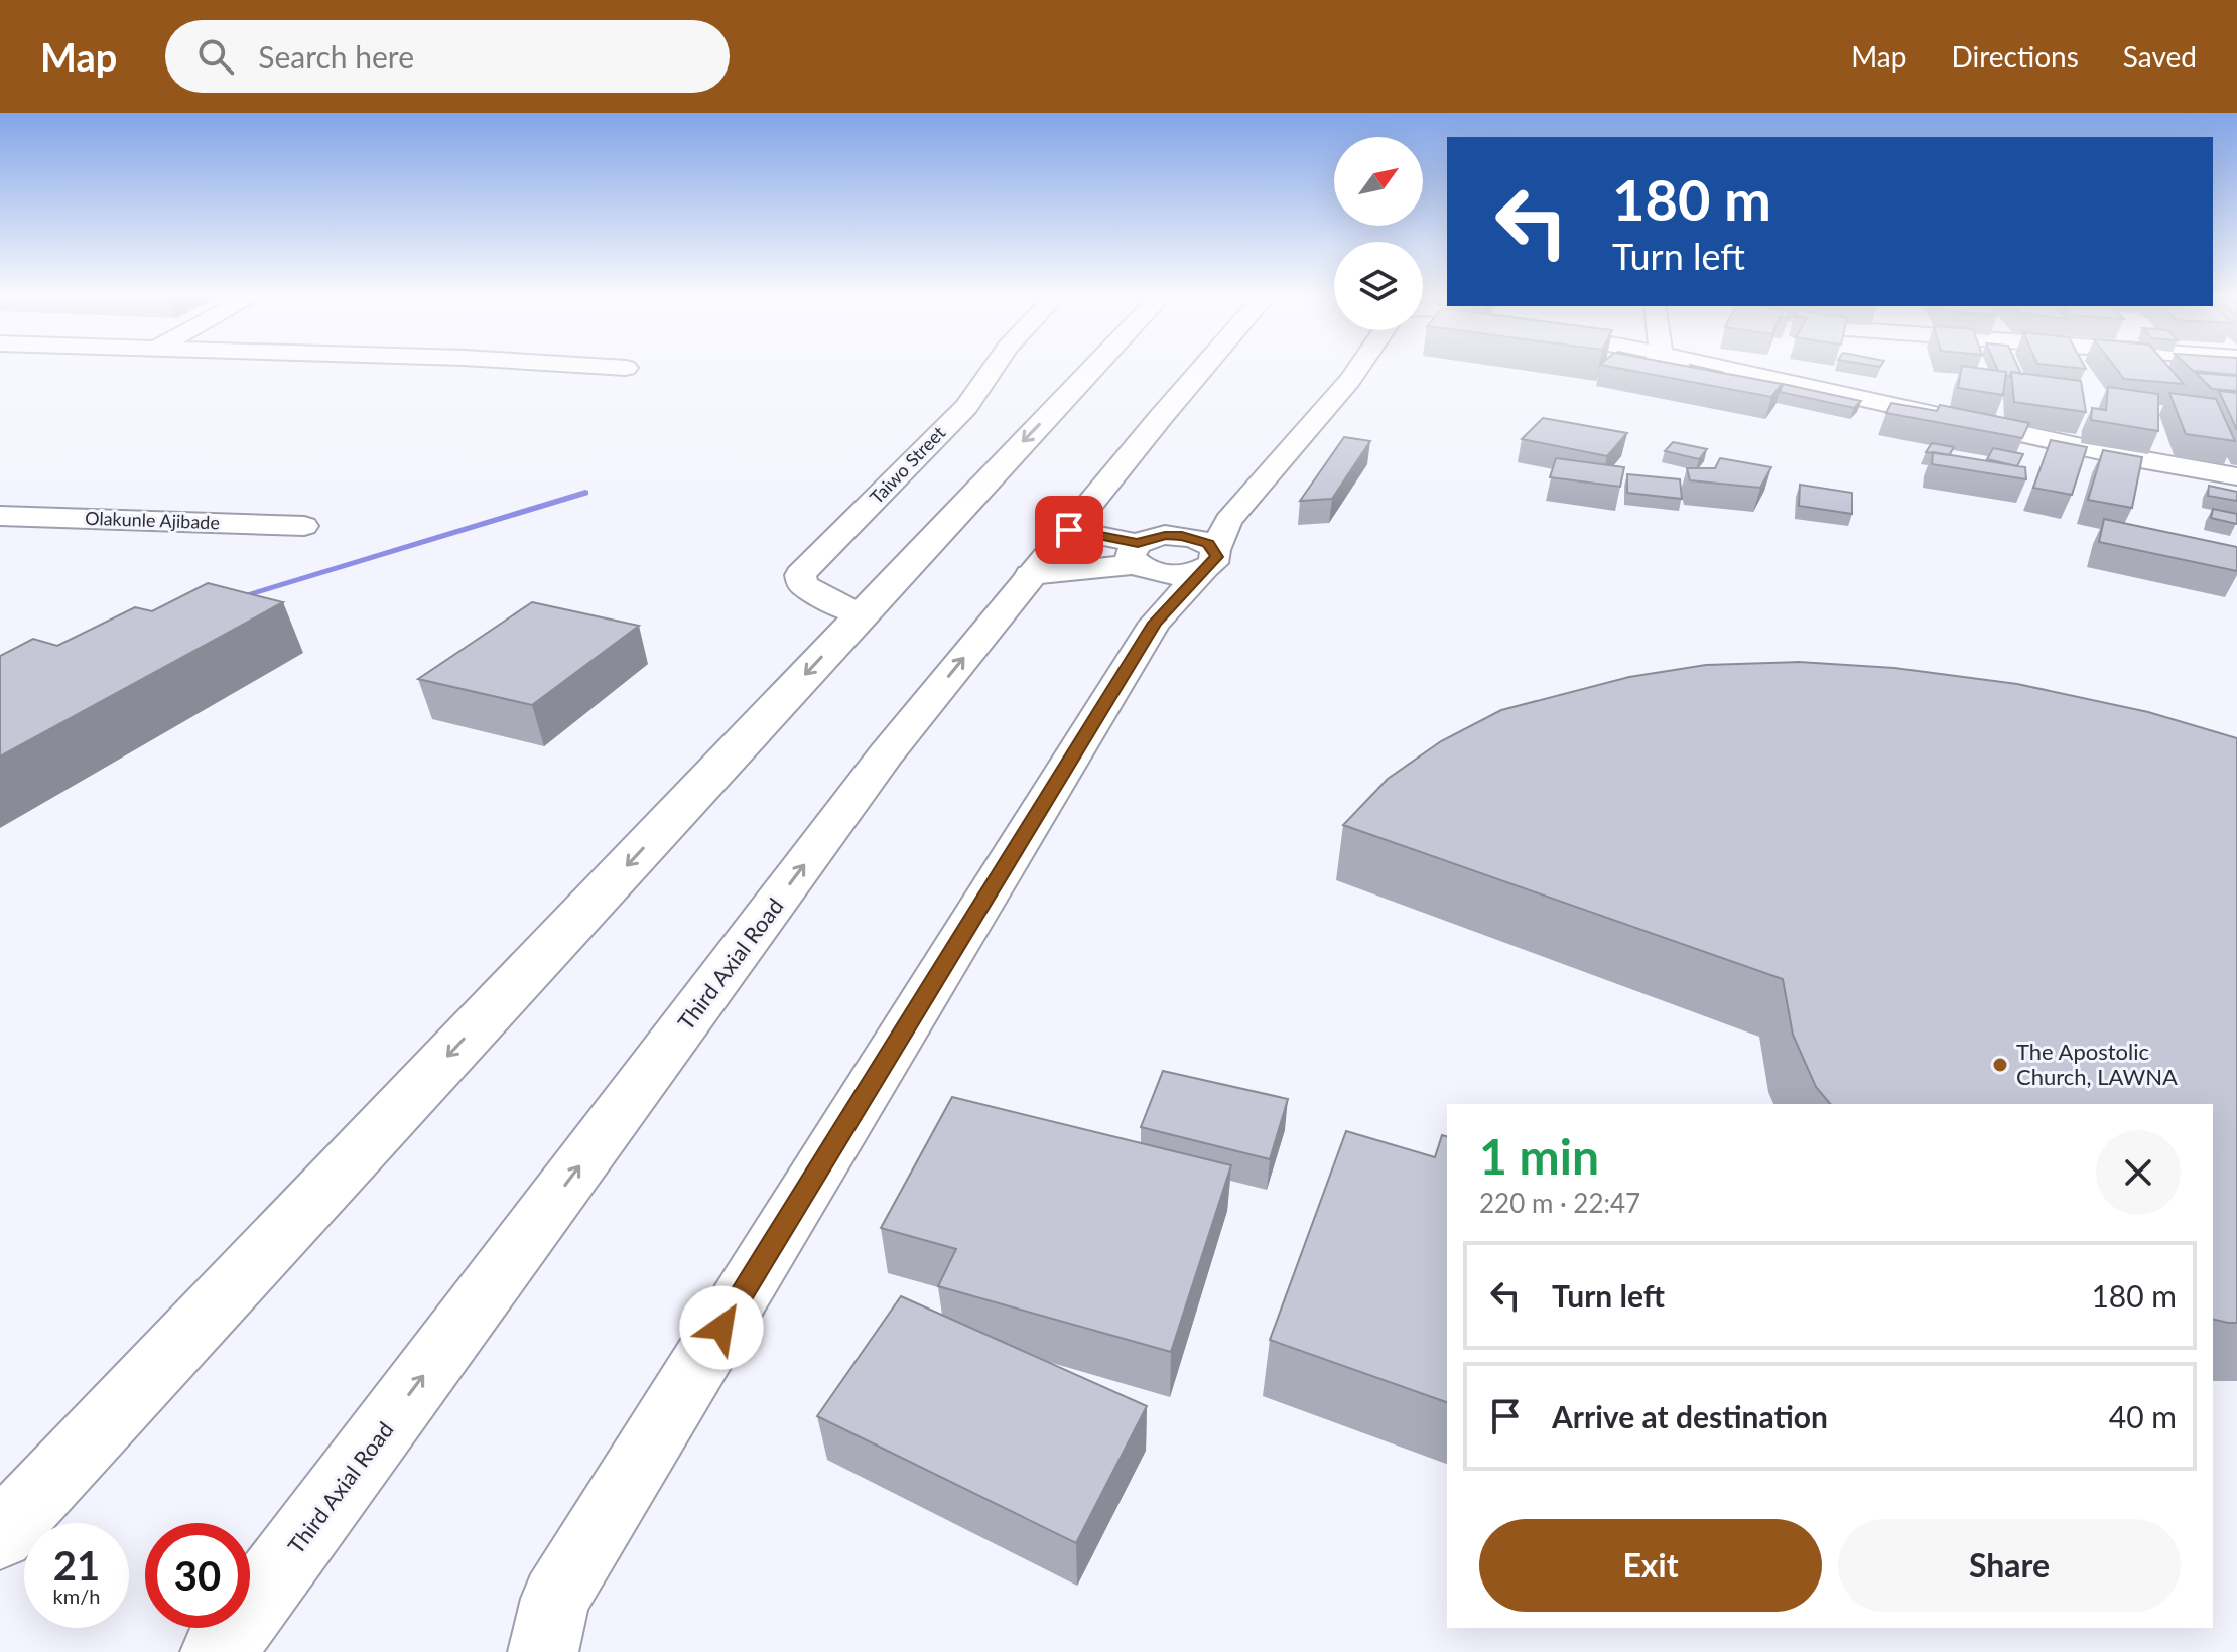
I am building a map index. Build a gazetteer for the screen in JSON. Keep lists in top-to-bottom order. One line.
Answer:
{"streets":{"highway":["Third Axial Road"],"street":["Taiwo Street","Olakunle Ajibade"]},"places":["The Apostolic Church, LAWNA"],"north":"top right","page":{"header":"Map","search":"Search here","nav":["Map","Directions","Saved"],"turn":["180 m","Turn left"],"heading":["1 min","220 m · 22:47"],"list":[{"name":"Turn left","value":"180 m"},{"name":"Arrive at destination","value":"40 m"}],"buttons":["Exit","Share"],"speed":"21 km/h","limit":"30"}}
